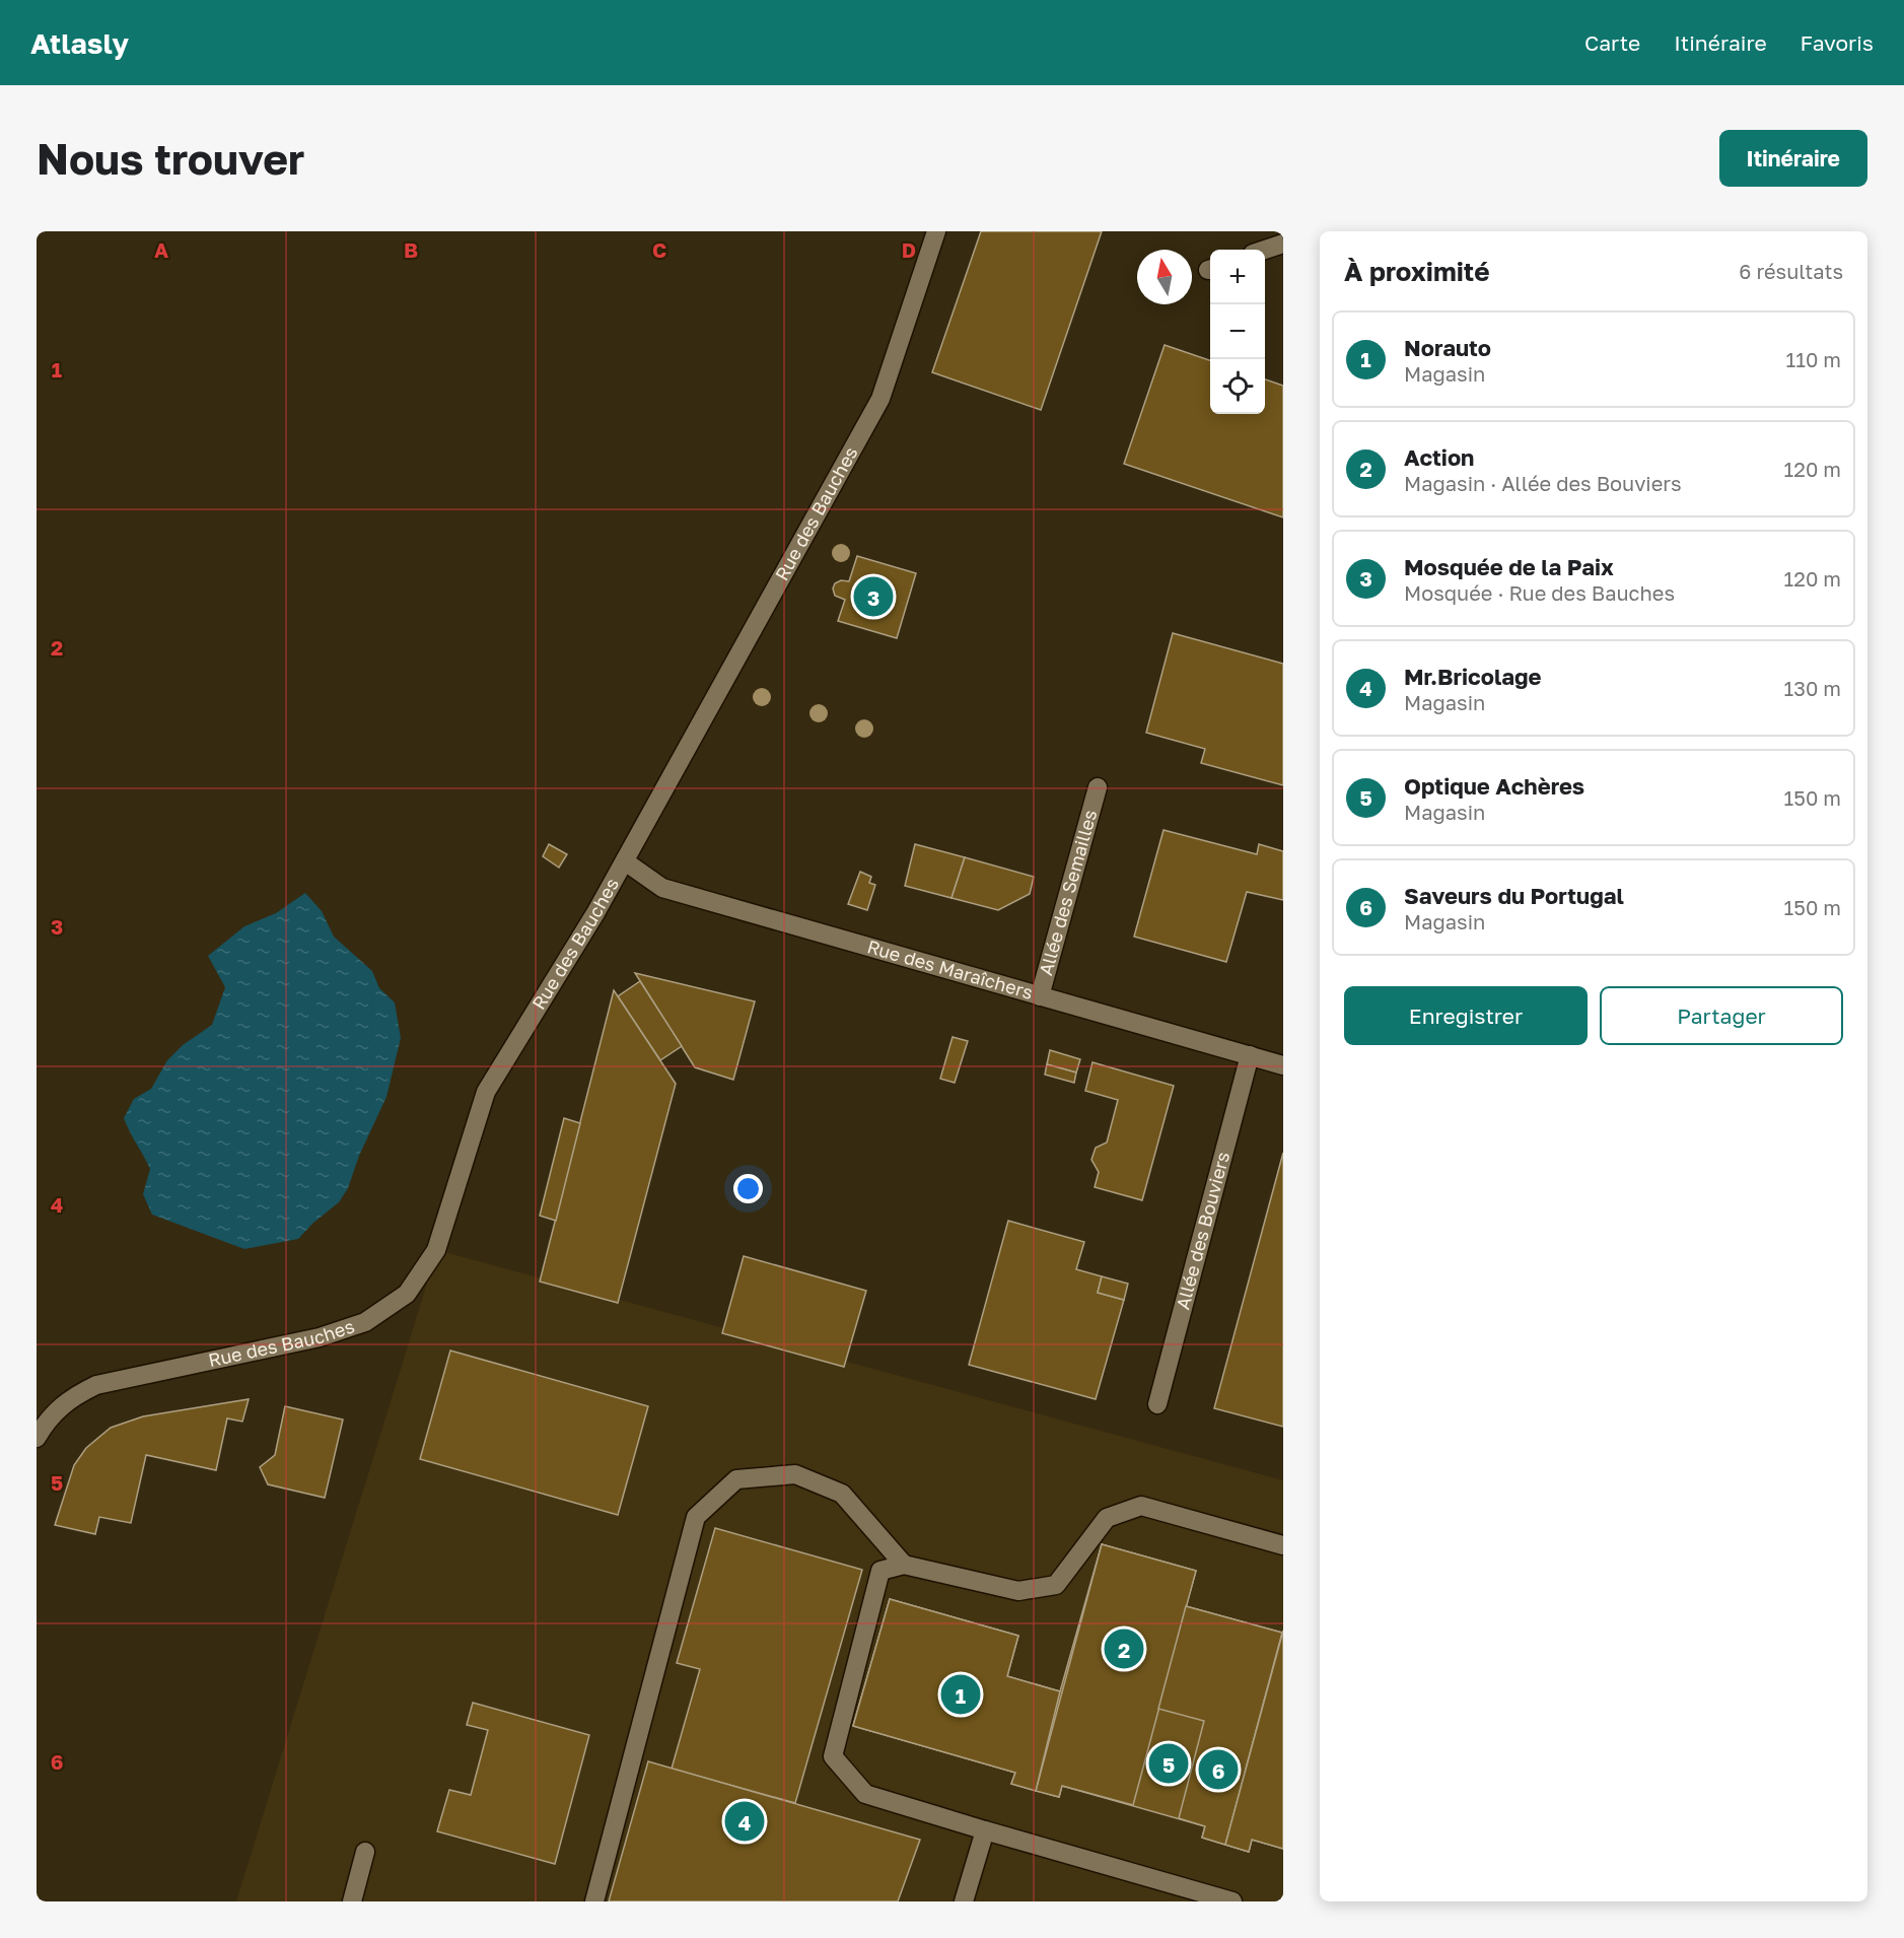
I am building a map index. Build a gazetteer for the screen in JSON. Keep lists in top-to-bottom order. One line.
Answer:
{"streets":{"street":["Rue des Bauches","Allée des Semailles","Rue des Maraîchers","Allée des Bouviers"]},"crossings":[["Rue des Bauches","Rue des Maraîchers"],["Allée des Semailles","Rue des Maraîchers"],["Rue des Maraîchers","Allée des Bouviers"]],"north":"top","page":{"header":"Atlasly","nav":["Carte","Itinéraire","Favoris"],"buttons":["Itinéraire",["Enregistrer","Partager"]],"title":"Nous trouver","heading":["À proximité","6 résultats"],"map_buttons":["+","−"],"list":[{"mark":"1","name":"Norauto","note":"Magasin","value":"110 m"},{"mark":"2","name":"Action","note":"Magasin · Allée des Bouviers","value":"120 m"},{"mark":"3","name":"Mosquée de la Paix","note":"Mosquée · Rue des Bauches","value":"120 m"},{"mark":"4","name":"Mr.Bricolage","note":"Magasin","value":"130 m"},{"mark":"5","name":"Optique Achères","note":"Magasin","value":"150 m"},{"mark":"6","name":"Saveurs du Portugal","note":"Magasin","value":"150 m"}],"pins":["3","2","1","5","6","4"]},"grid":{"columns":["A","B","C","D"],"rows":["1","2","3","4","5","6"]}}
